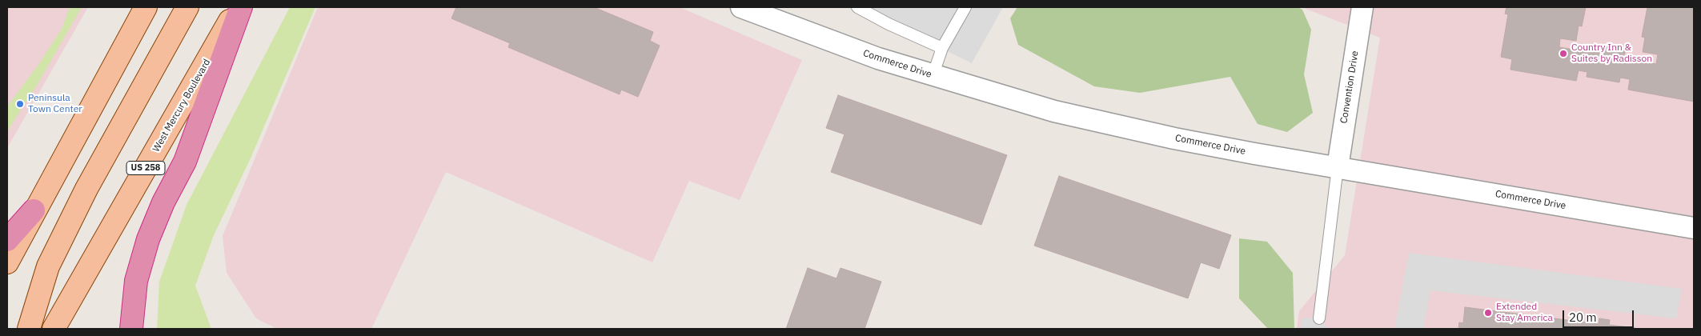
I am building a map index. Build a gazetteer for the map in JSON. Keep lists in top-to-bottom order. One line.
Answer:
{"streets":{"main road":["West Mercury Boulevard","US 258"],"street":["Commerce Drive","Convention Drive"]},"crossings":[["Commerce Drive","Convention Drive"]],"places":["Country Inn & Suites by Radisson","Peninsula Town Center","Extended Stay America"],"scale_bar":"20 m"}
